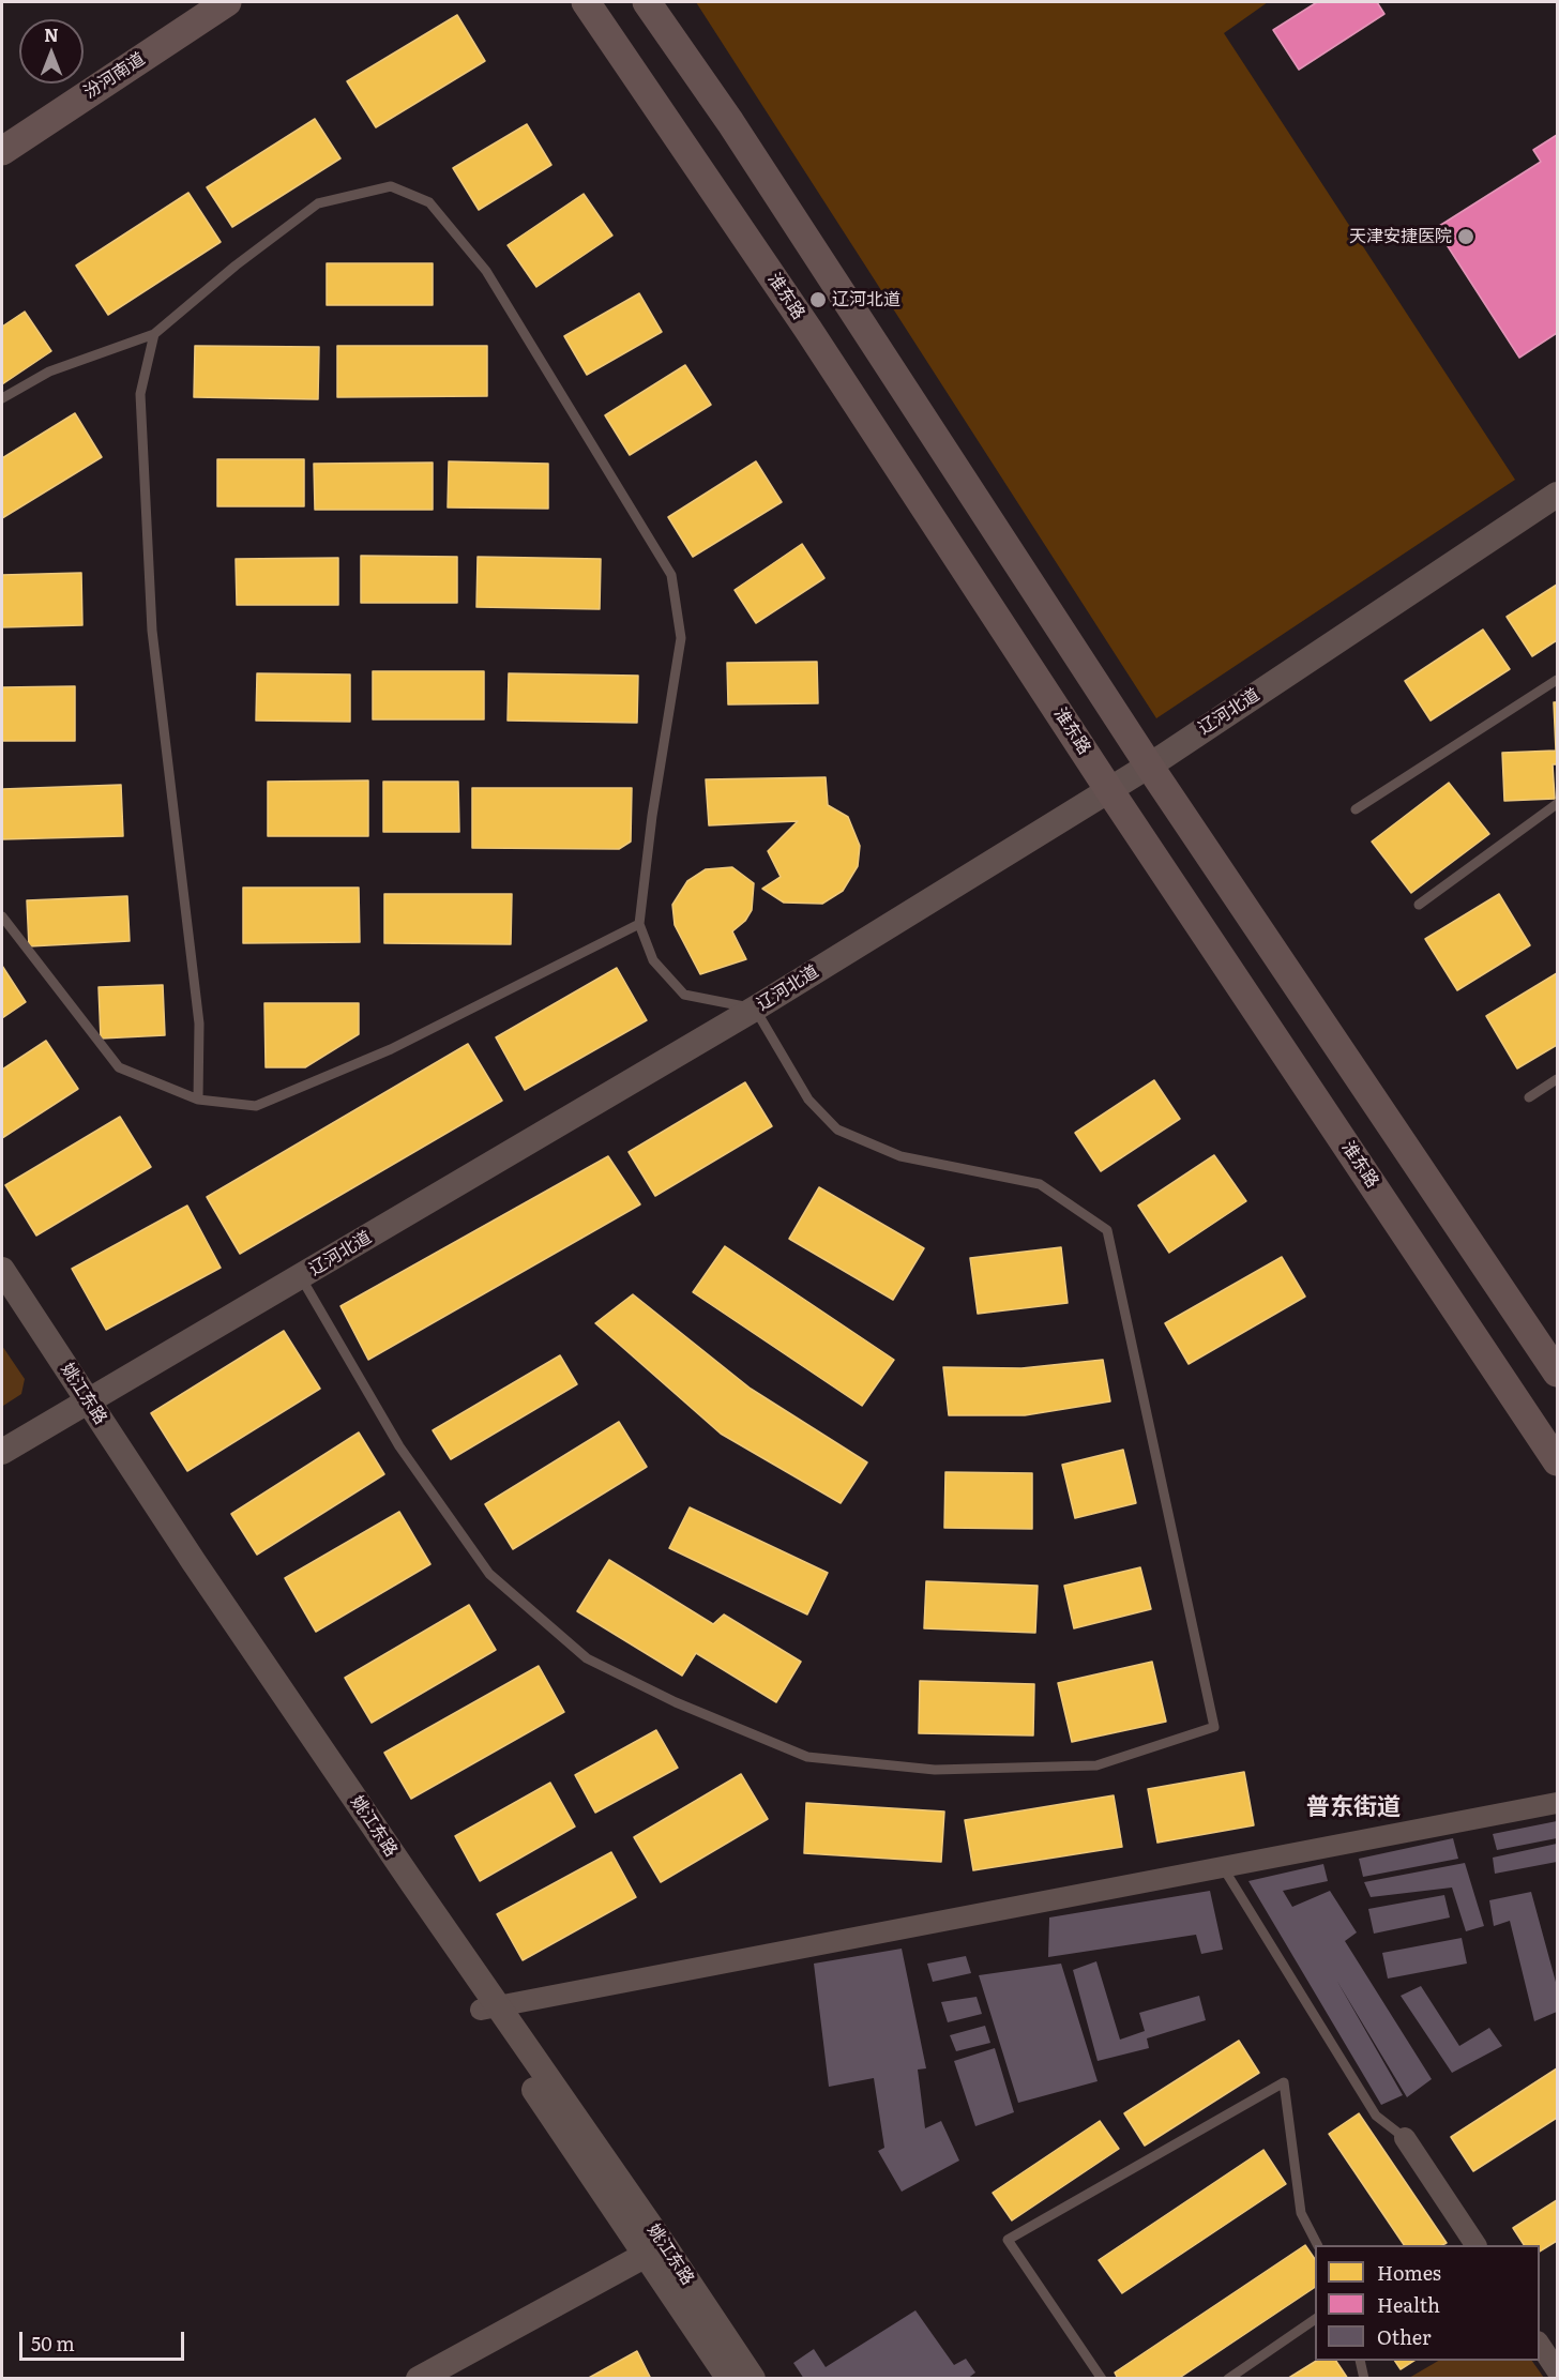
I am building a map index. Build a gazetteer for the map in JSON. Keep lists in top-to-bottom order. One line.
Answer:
{"streets":{"main road":["汾河南道","淮东路"],"street":["辽河北道","姚江东路"]},"crossings":[["淮东路","辽河北道"],["辽河北道","姚江东路"]],"districts":["普东街道"],"places":["天津安捷医院","辽河北道"],"legend":["Homes","Health","Other"],"scale_bar":"50 m","north":"top"}
